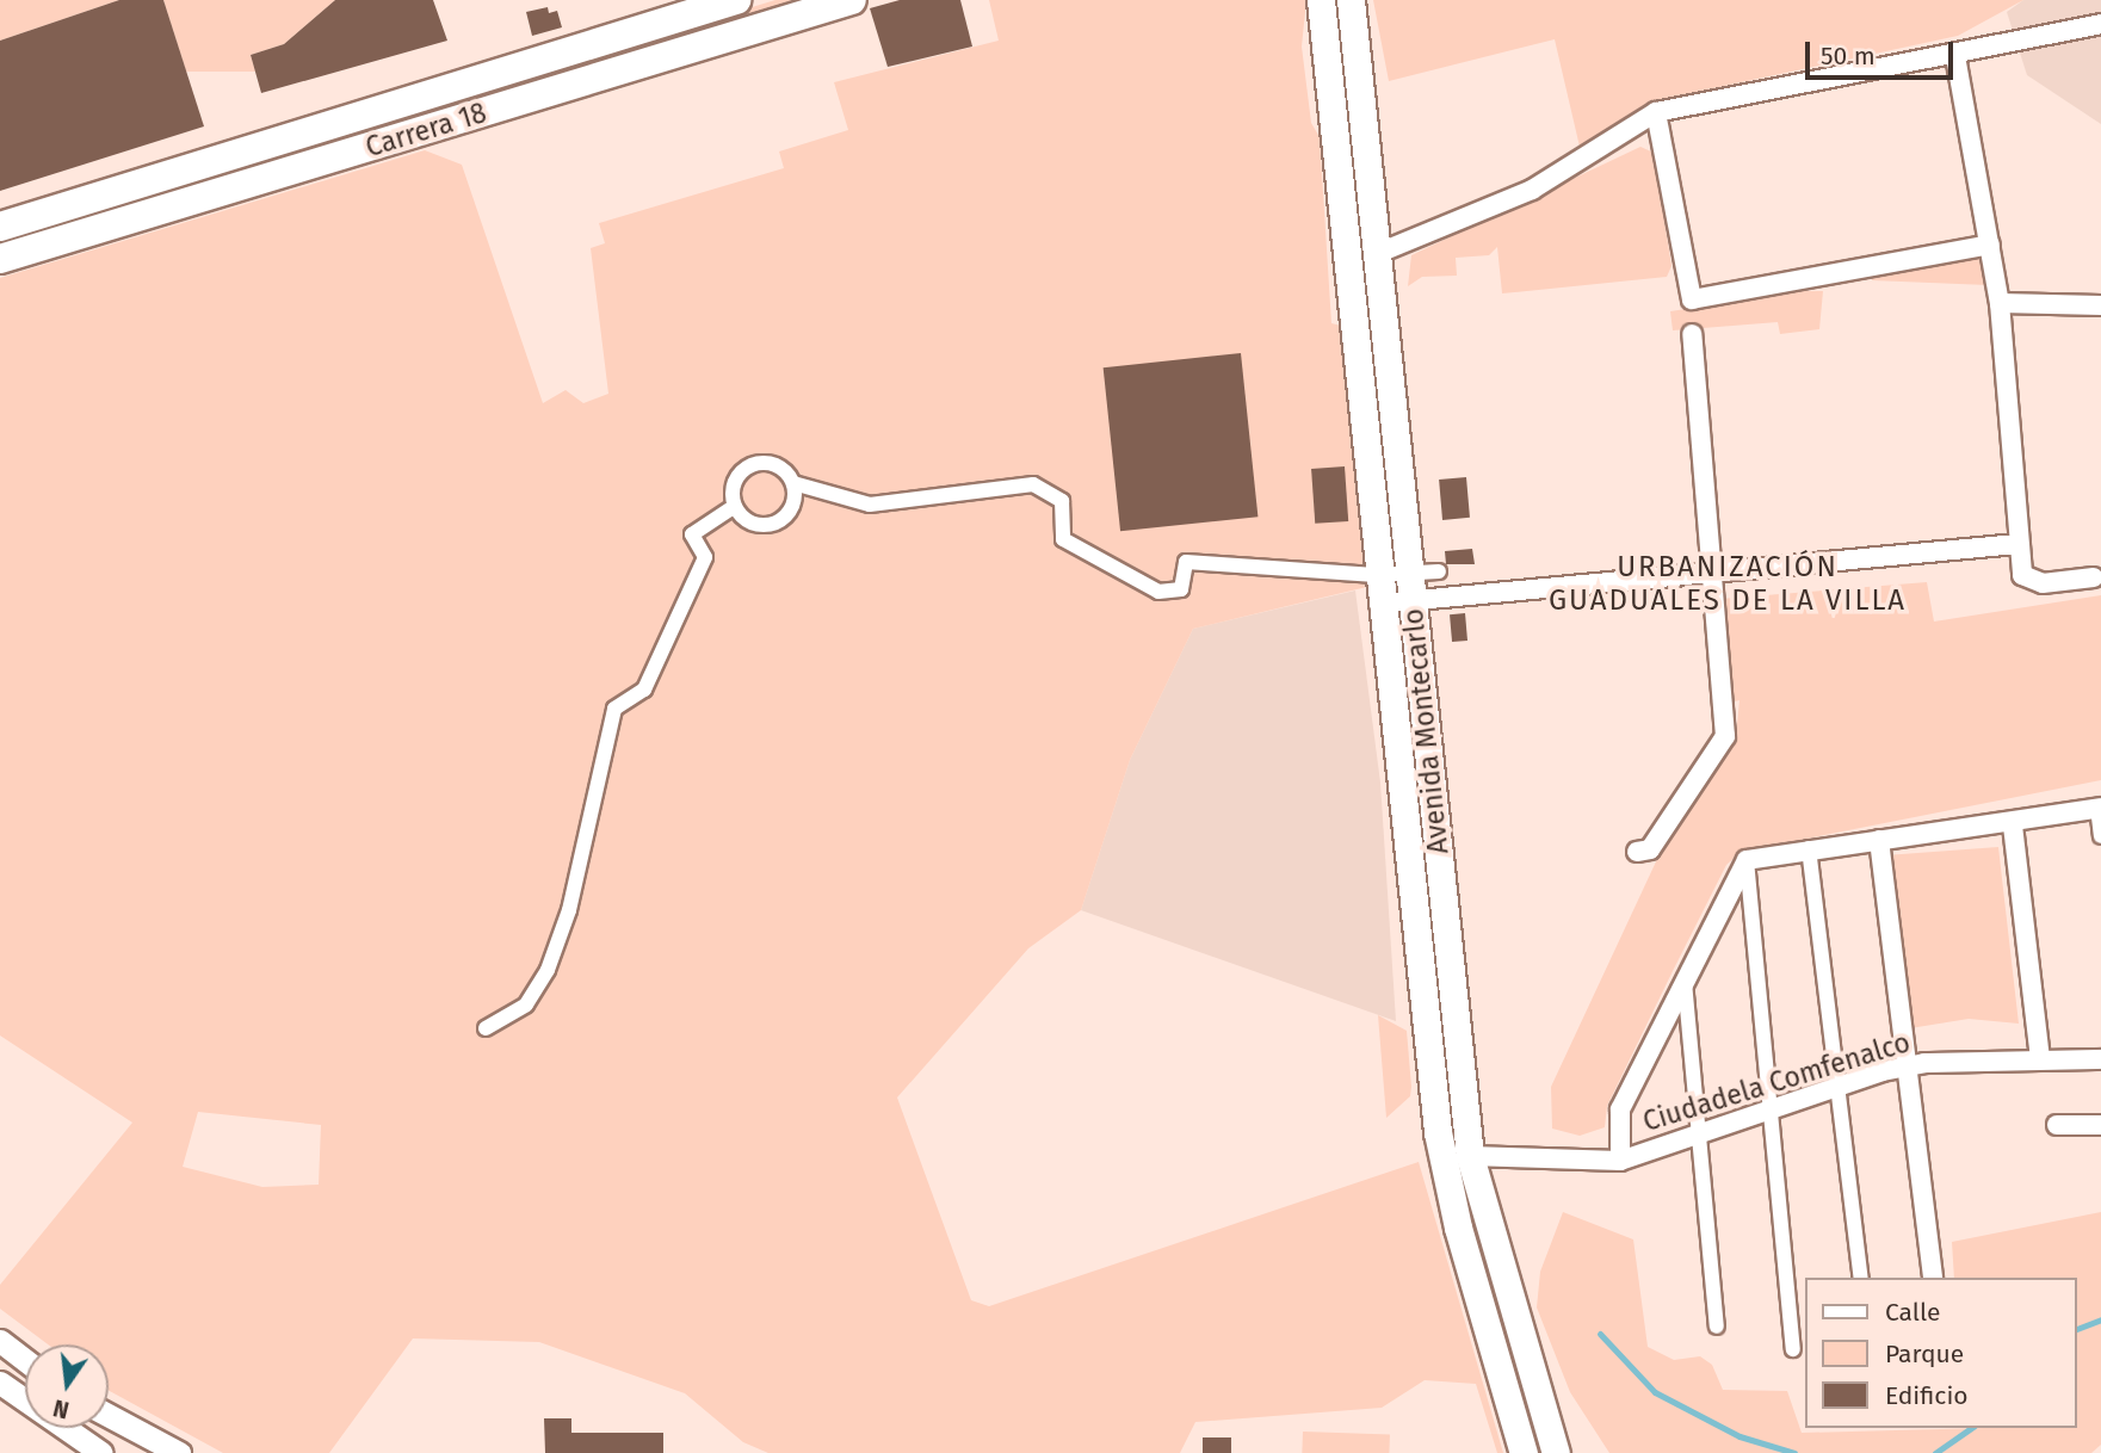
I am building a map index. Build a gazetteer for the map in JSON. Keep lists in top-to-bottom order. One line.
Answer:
{"streets":{"main road":["Carrera 18","Avenida Montecarlo"],"street":["Ciudadela Comfenalco"]},"crossings":[["Avenida Montecarlo","Ciudadela Comfenalco"]],"districts":["URBANIZACIÓN GUADUALES DE LA VILLA"],"legend":["Calle","Parque","Edificio"],"scale_bar":"50 m","north":"bottom"}
